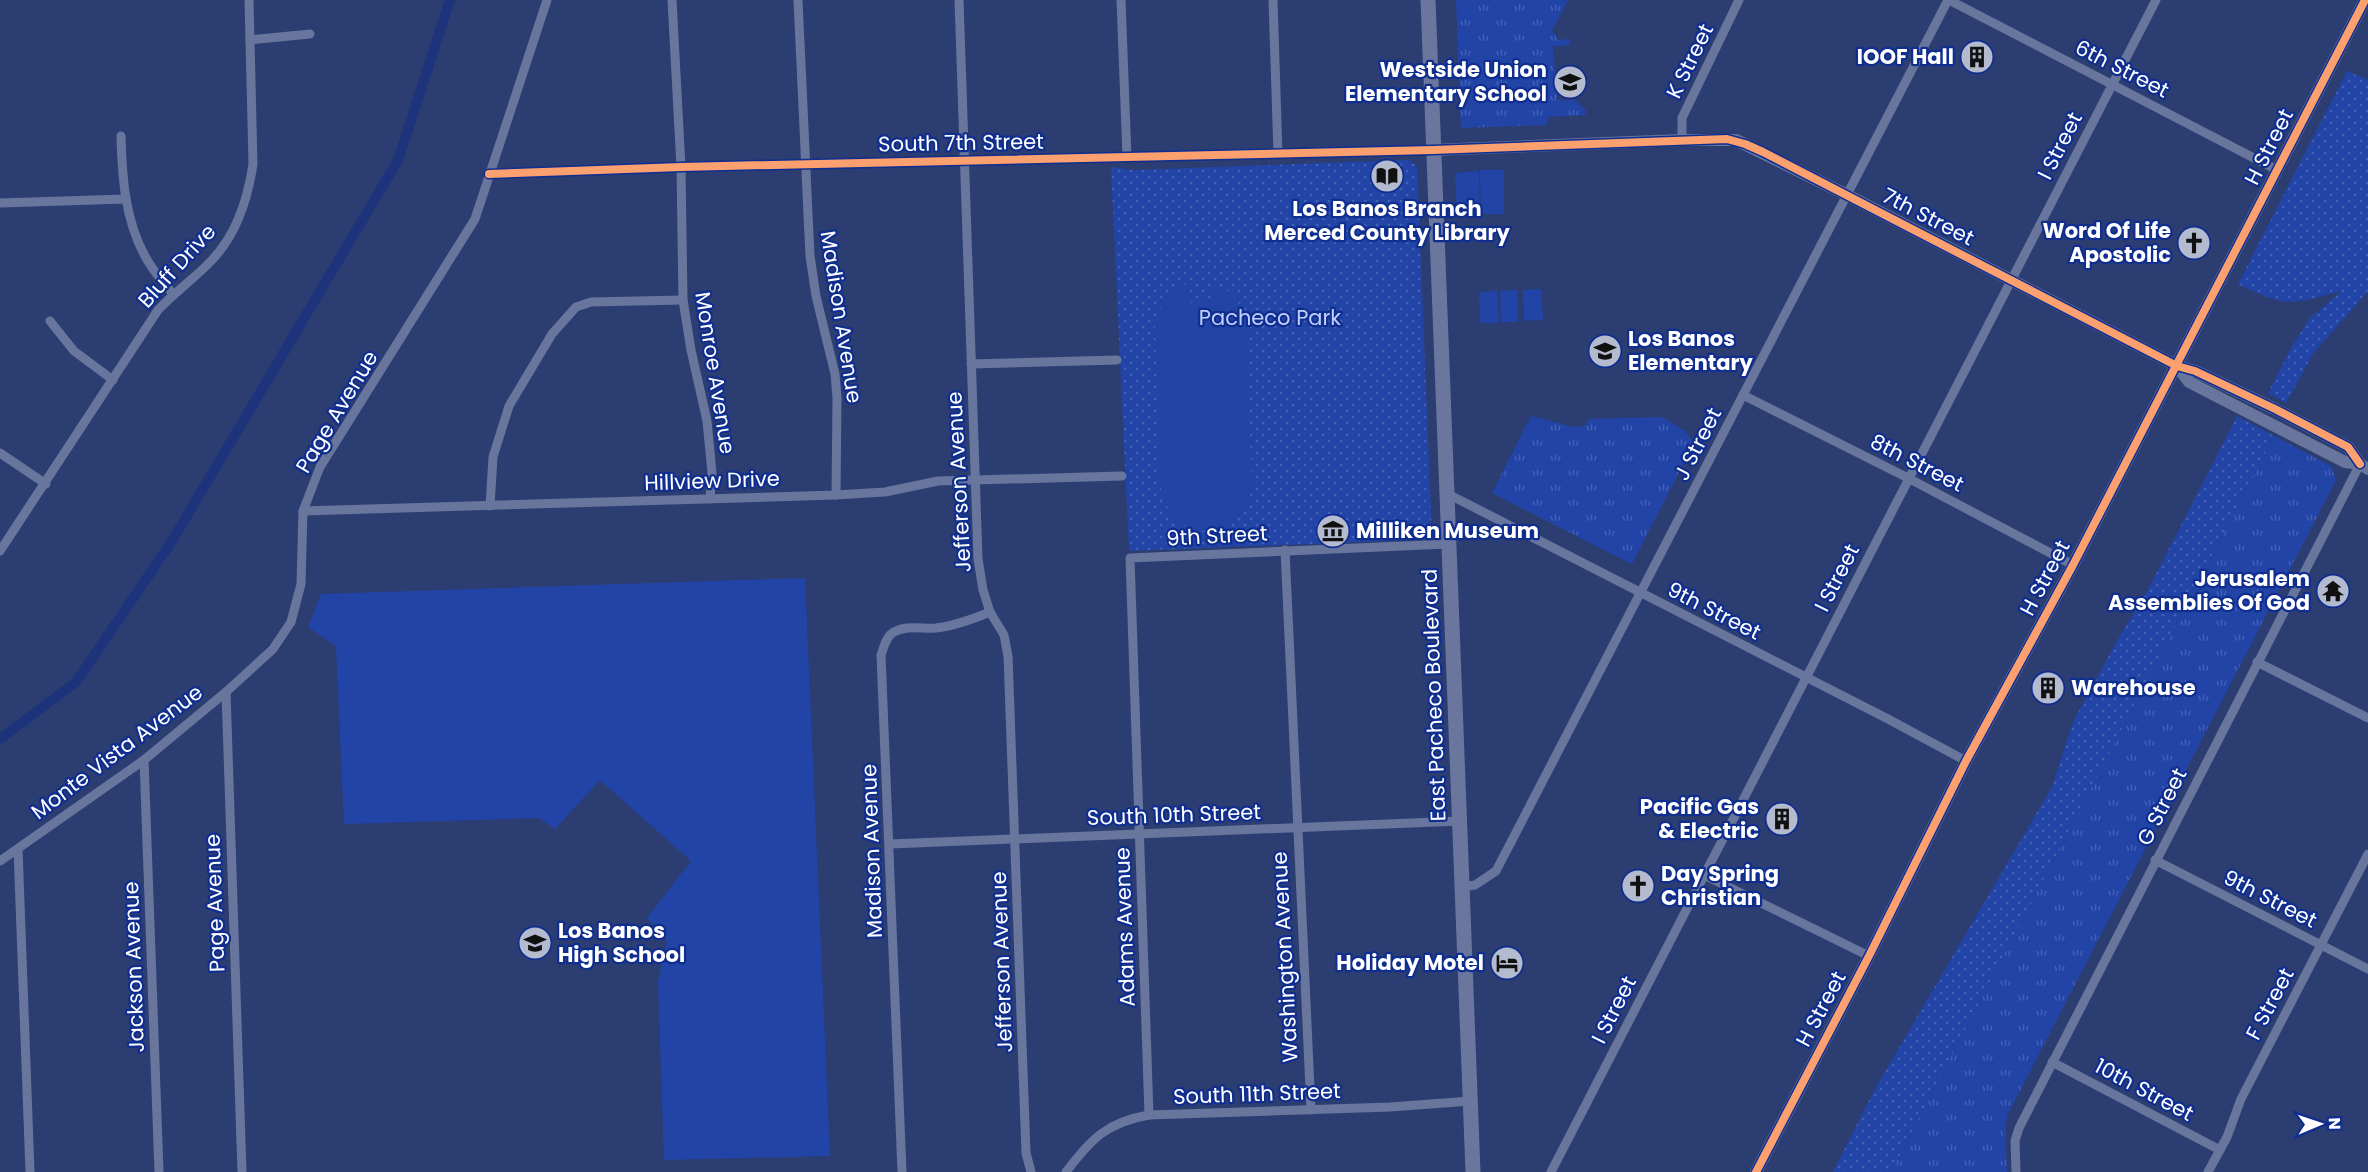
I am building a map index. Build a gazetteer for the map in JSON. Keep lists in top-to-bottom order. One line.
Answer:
{"streets":{"highway":["East Pacheco Boulevard"],"street":["K Street","6th Street","South 7th Street","I Street","H Street","7th Street","Bluff Drive","Madison Avenue","Monroe Avenue","Page Avenue","J Street","8th Street","Hillview Drive","Jefferson Avenue","9th Street","Monte Vista Avenue","G Street","South 10th Street","Adams Avenue","Washington Avenue","Jackson Avenue","F Street","10th Street","South 11th Street"]},"crossings":[["K Street","7th Street"],["6th Street","I Street"],["6th Street","H Street"],["6th Street","J Street"],["South 7th Street","7th Street"],["South 7th Street","Madison Avenue"],["South 7th Street","Monroe Avenue"],["South 7th Street","Page Avenue"],["South 7th Street","Jefferson Avenue"],["South 7th Street","East Pacheco Boulevard"],["I Street","7th Street"],["I Street","8th Street"],["I Street","9th Street"],["H Street","7th Street"],["H Street","8th Street"],["H Street","9th Street"],["7th Street","J Street"],["7th Street","East Pacheco Boulevard"],["7th Street","G Street"],["Madison Avenue","Hillview Drive"],["Madison Avenue","Jefferson Avenue"],["Madison Avenue","South 10th Street"],["Monroe Avenue","Hillview Drive"],["Page Avenue","Hillview Drive"],["Page Avenue","Monte Vista Avenue"],["J Street","8th Street"],["J Street","9th Street"],["J Street","East Pacheco Boulevard"],["Hillview Drive","Jefferson Avenue"],["Jefferson Avenue","South 10th Street"],["9th Street","East Pacheco Boulevard"],["9th Street","G Street"],["9th Street","Adams Avenue"],["9th Street","Washington Avenue"],["9th Street","F Street"],["East Pacheco Boulevard","South 10th Street"],["East Pacheco Boulevard","South 11th Street"],["Monte Vista Avenue","Jackson Avenue"],["G Street","10th Street"],["South 10th Street","Adams Avenue"],["South 10th Street","Washington Avenue"],["Adams Avenue","South 11th Street"],["Washington Avenue","South 11th Street"],["F Street","10th Street"]],"parks":["Pacheco Park"],"places":{"building":["IOOF Hall","Warehouse","Pacific Gas & Electric"],"school or university":["Westside Union Elementary School","Los Banos Elementary","Los Banos High School"],"library":["Los Banos Branch Merced County Library"],"church":["Word Of Life Apostolic","Day Spring Christian"],"museum":["Milliken Museum"],"temple":["Jerusalem Assemblies Of God"],"hotel":["Holiday Motel"]},"north":"right"}
